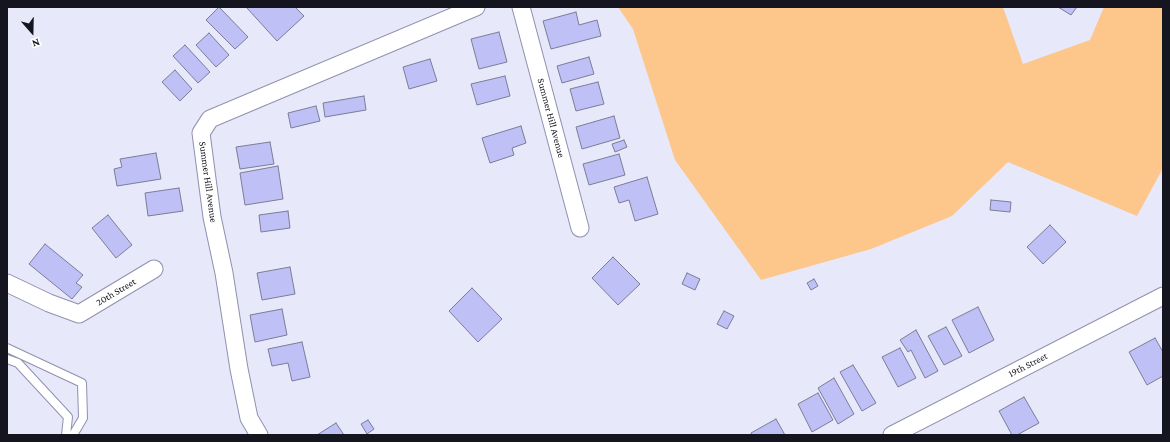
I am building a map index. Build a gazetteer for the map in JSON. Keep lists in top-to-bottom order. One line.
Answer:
{"streets":{"street":["Summer Hill Avenue","20th Street","19th Street"]},"north":"bottom"}
